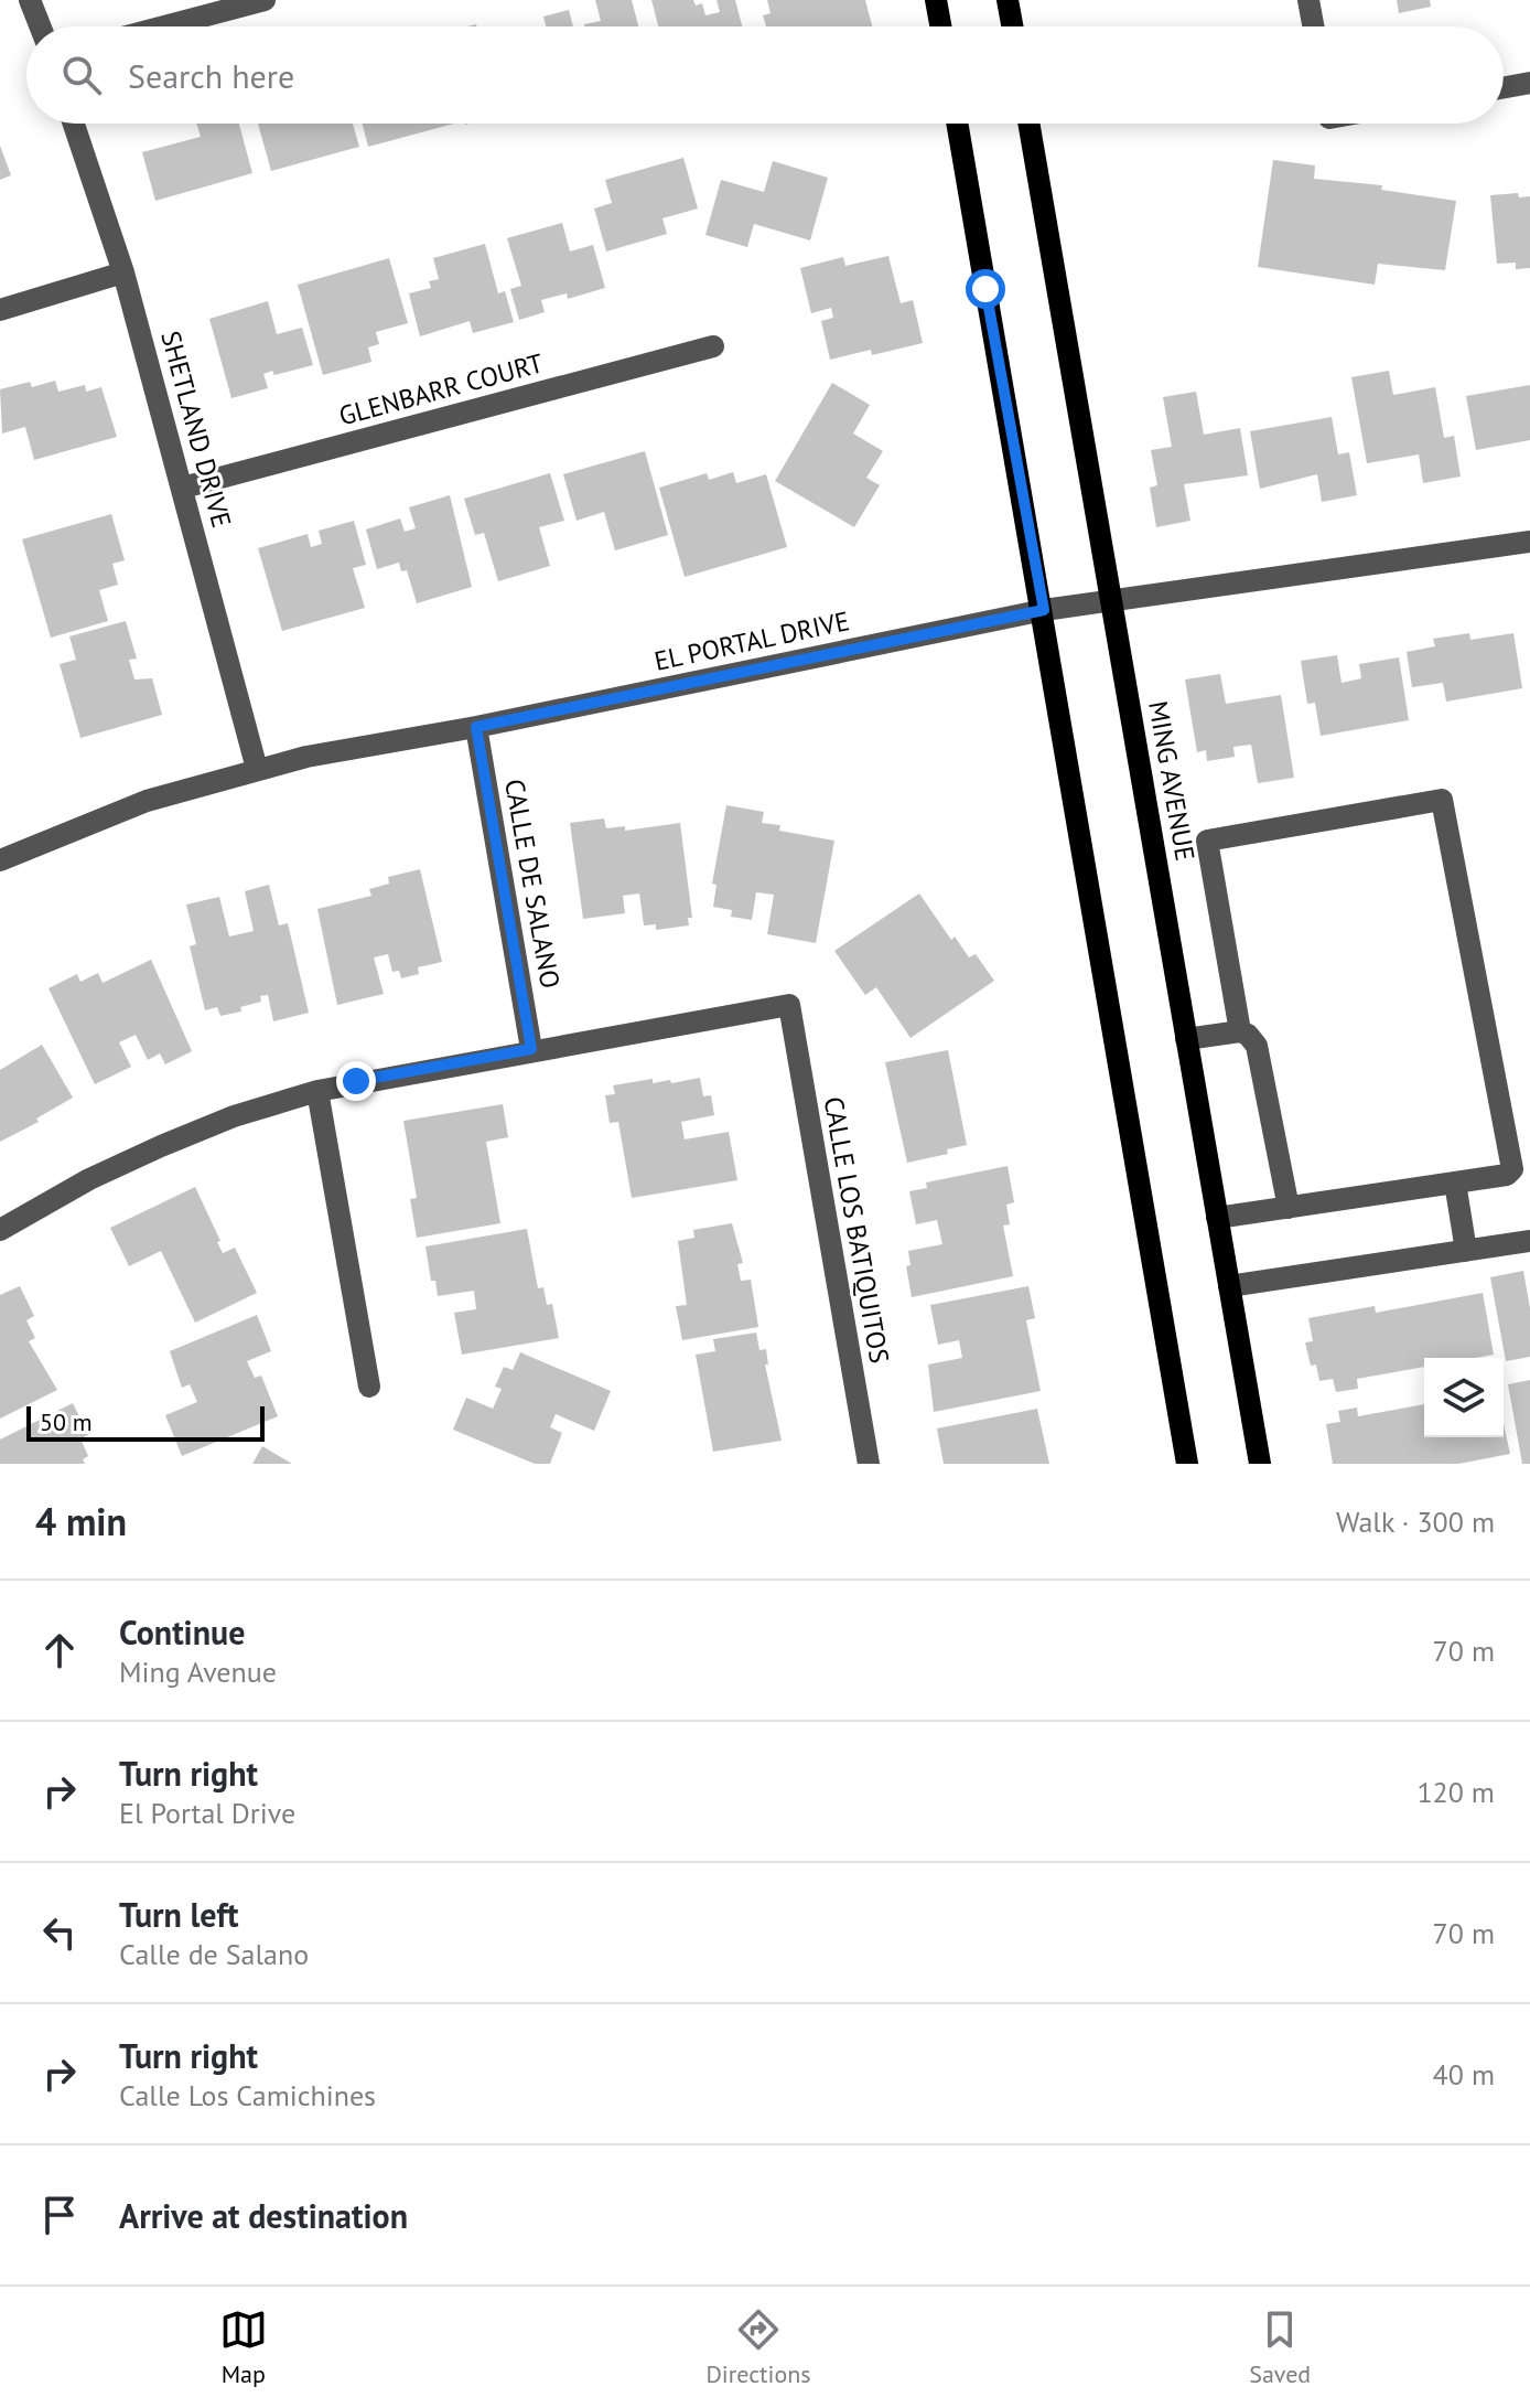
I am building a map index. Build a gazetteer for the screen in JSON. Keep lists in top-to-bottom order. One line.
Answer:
{"streets":{"main road":["MING AVENUE"],"street":["GLENBARR COURT","SHETLAND DRIVE","EL PORTAL DRIVE","CALLE DE SALANO","CALLE LOS BATIQUITOS"]},"crossings":[["GLENBARR COURT","SHETLAND DRIVE"],["SHETLAND DRIVE","EL PORTAL DRIVE"],["EL PORTAL DRIVE","MING AVENUE"],["EL PORTAL DRIVE","CALLE DE SALANO"],["CALLE DE SALANO","CALLE LOS BATIQUITOS"]],"scale_bar":"50 m","page":{"search":"Search here","scale":"50 m","heading":["4 min","Walk · 300 m"],"list":[["Continue","Ming Avenue","70 m"],["Turn right","El Portal Drive","120 m"],["Turn left","Calle de Salano","70 m"],["Turn right","Calle Los Camichines","40 m"],"Arrive at destination"],"nav":["Map","Directions","Saved"]}}
